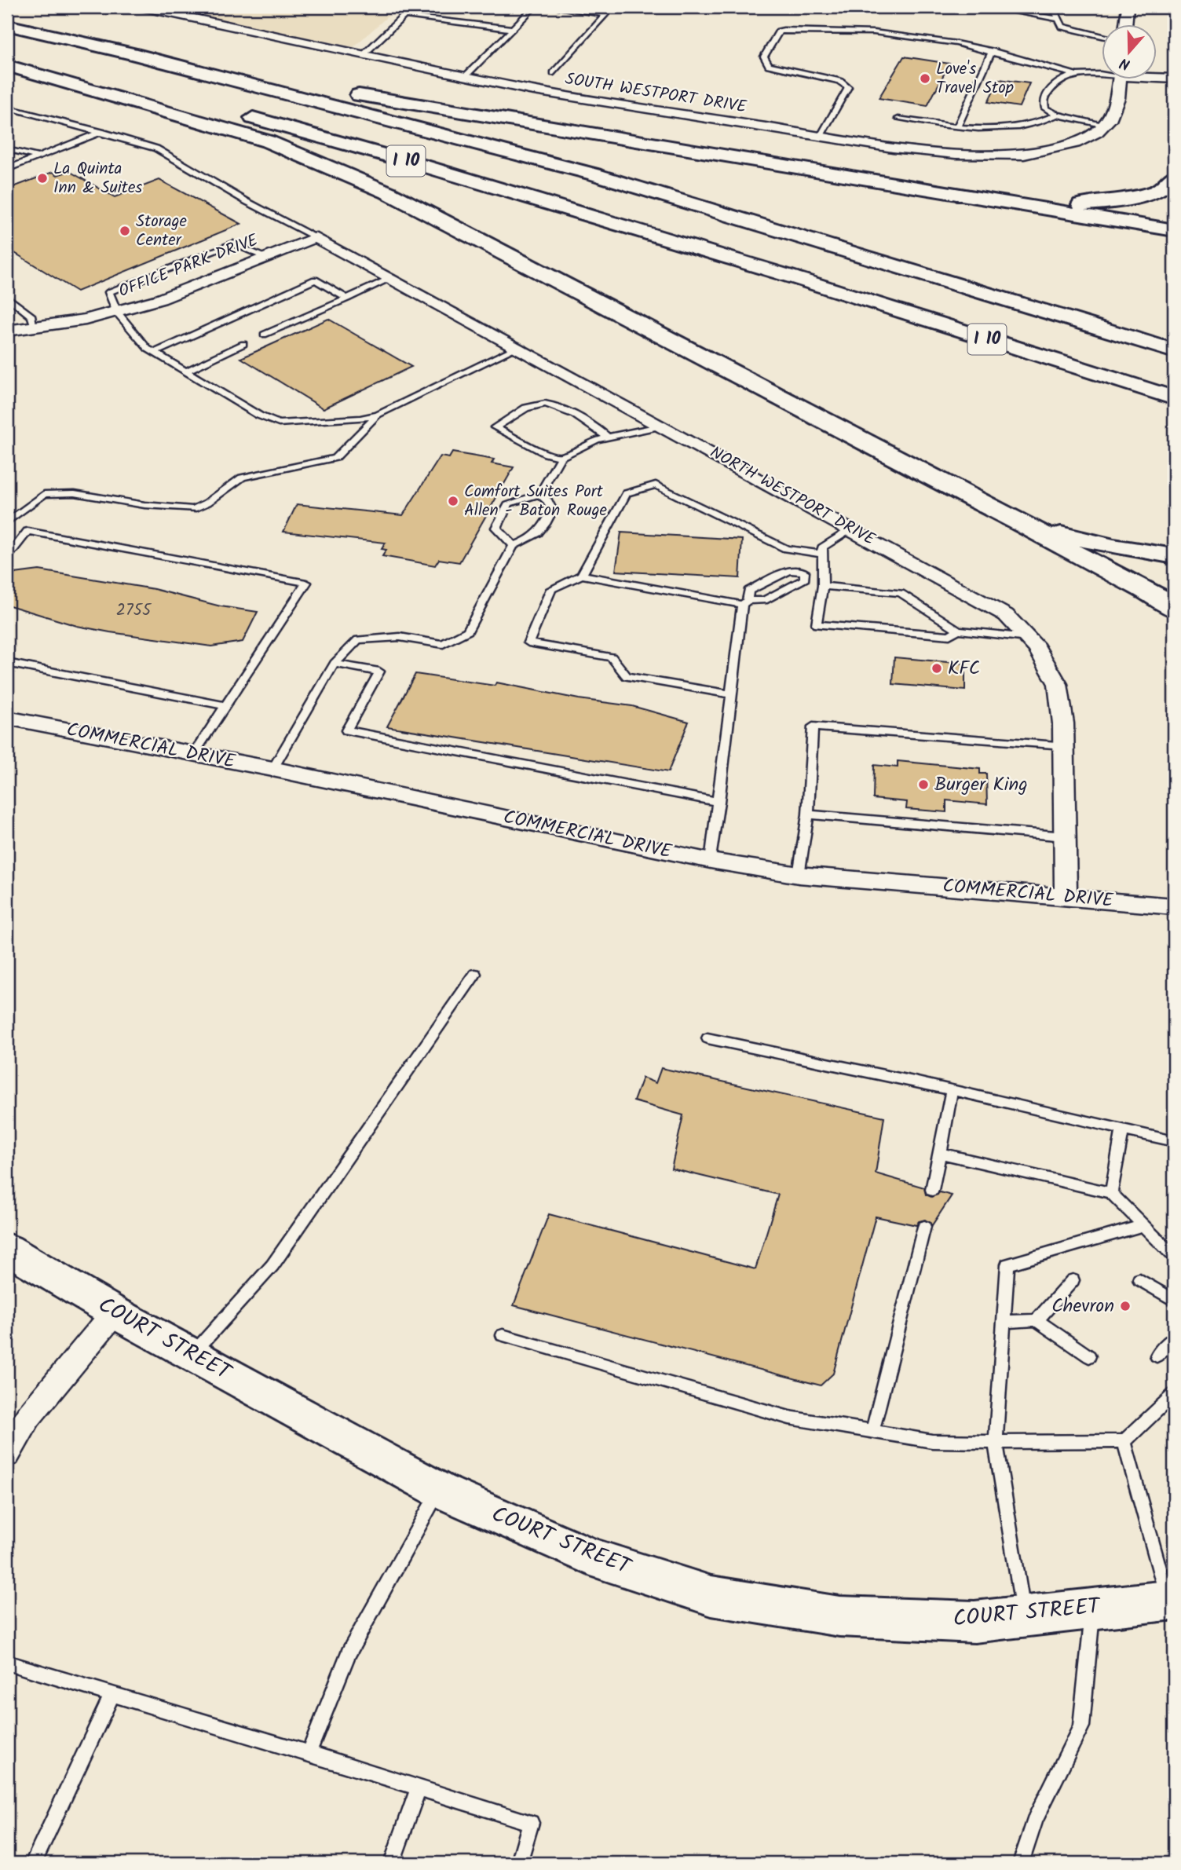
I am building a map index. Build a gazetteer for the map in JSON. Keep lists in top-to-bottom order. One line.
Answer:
{"streets":{"main road":["I 10","COURT STREET"],"street":["SOUTH WESTPORT DRIVE","OFFICE PARK DRIVE","NORTH WESTPORT DRIVE","COMMERCIAL DRIVE"]},"crossings":[["OFFICE PARK DRIVE","NORTH WESTPORT DRIVE"],["NORTH WESTPORT DRIVE","COMMERCIAL DRIVE"]],"places":["Love's Travel Stop","La Quinta Inn & Suites","Storage Center","Comfort Suites Port Allen - Baton Rouge","KFC","Burger King","Chevron"],"house_numbers":["2755"],"north":"bottom"}
